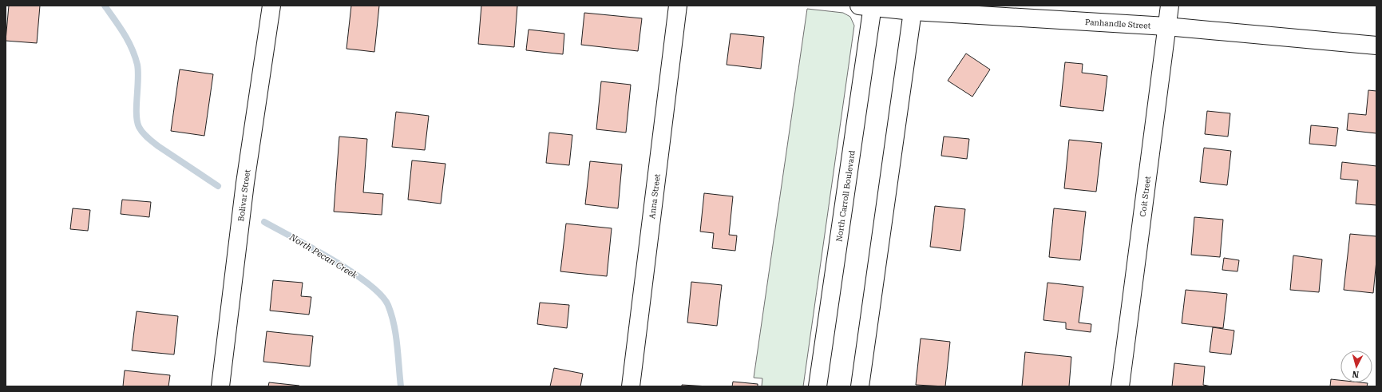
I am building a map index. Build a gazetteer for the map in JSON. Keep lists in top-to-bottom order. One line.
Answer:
{"streets":{"street":["Panhandle Street","Bolivar Street","Anna Street","North Carroll Boulevard","Coit Street"]},"crossings":[["Panhandle Street","North Carroll Boulevard"],["Panhandle Street","Coit Street"]],"water":["North Pecan Creek"],"north":"bottom"}
